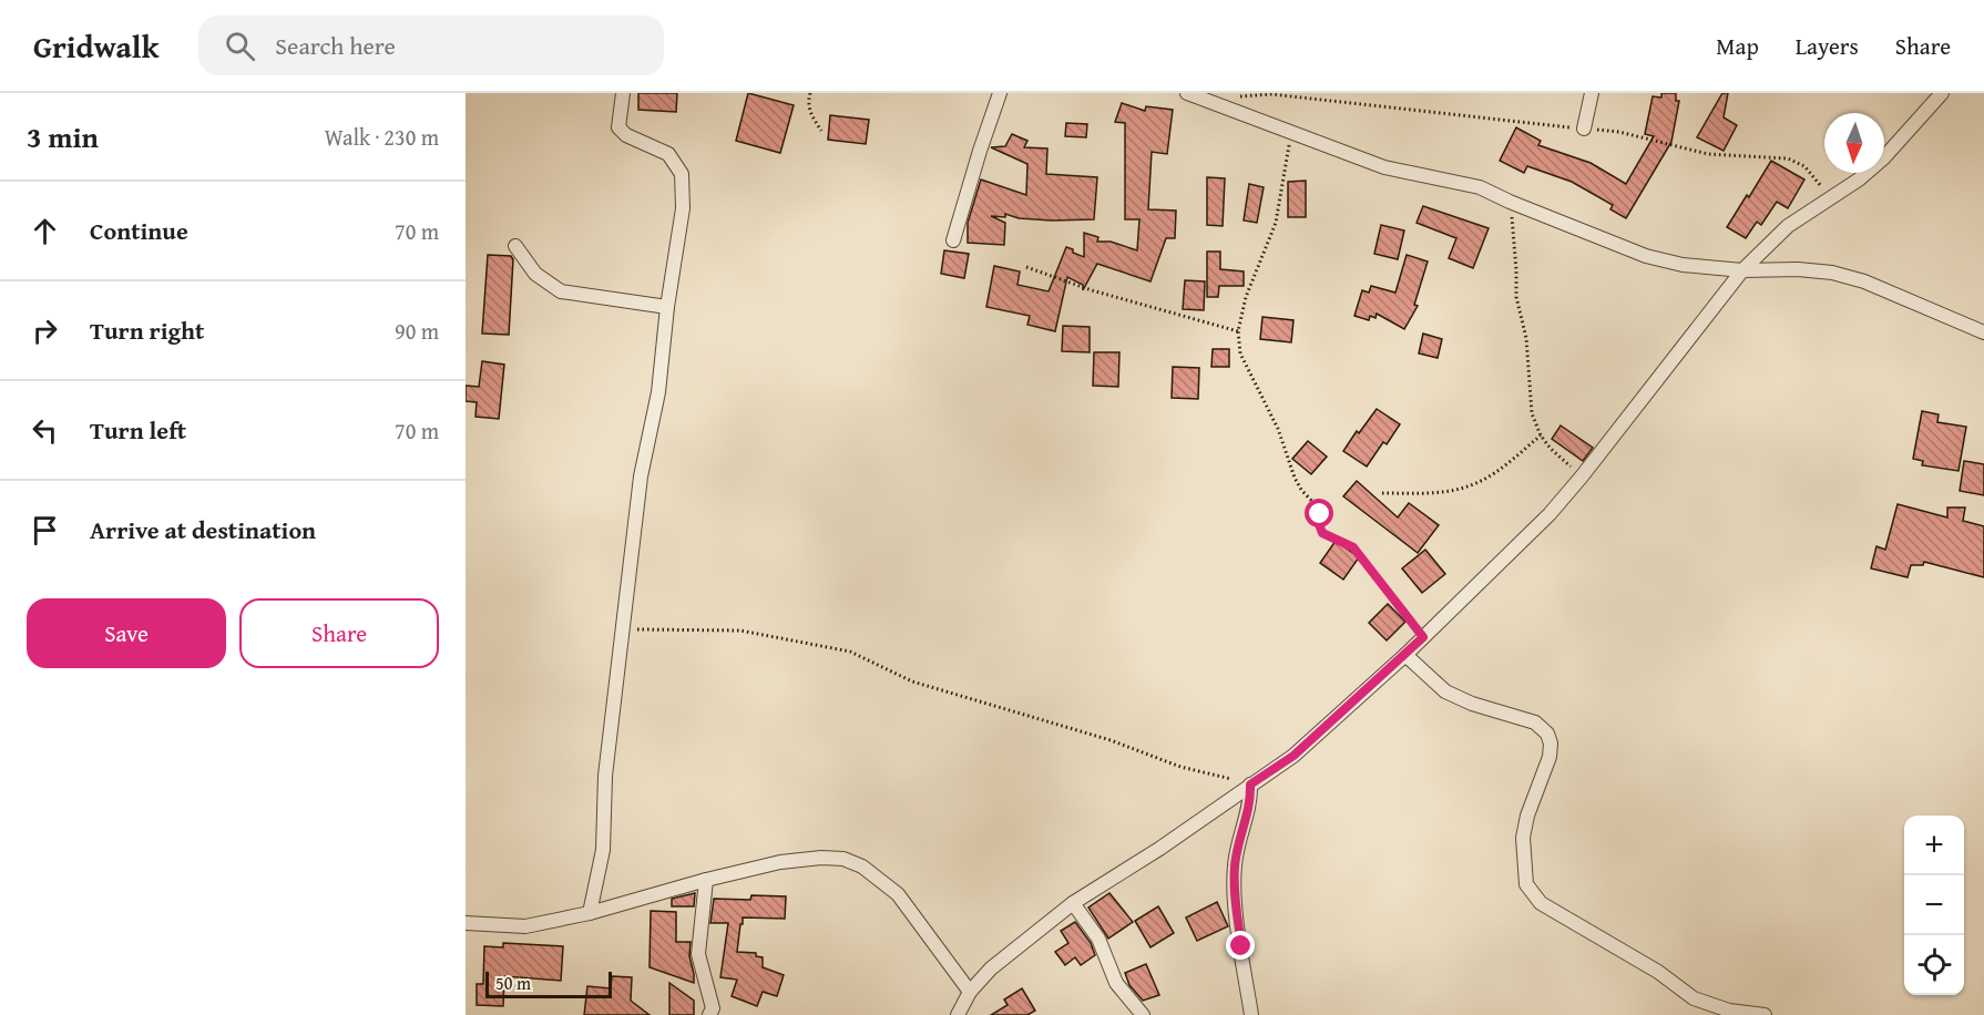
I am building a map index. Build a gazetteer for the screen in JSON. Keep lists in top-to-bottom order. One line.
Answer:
{"scale_bar":"50 m","north":"bottom","page":{"header":"Gridwalk","search":"Search here","nav":["Map","Layers","Share"],"heading":["3 min","Walk · 230 m"],"list":[["Continue","70 m"],["Turn right","90 m"],["Turn left","70 m"],"Arrive at destination"],"buttons":["Save","Share"],"map_buttons":["+","−"],"scale":"50 m"}}
